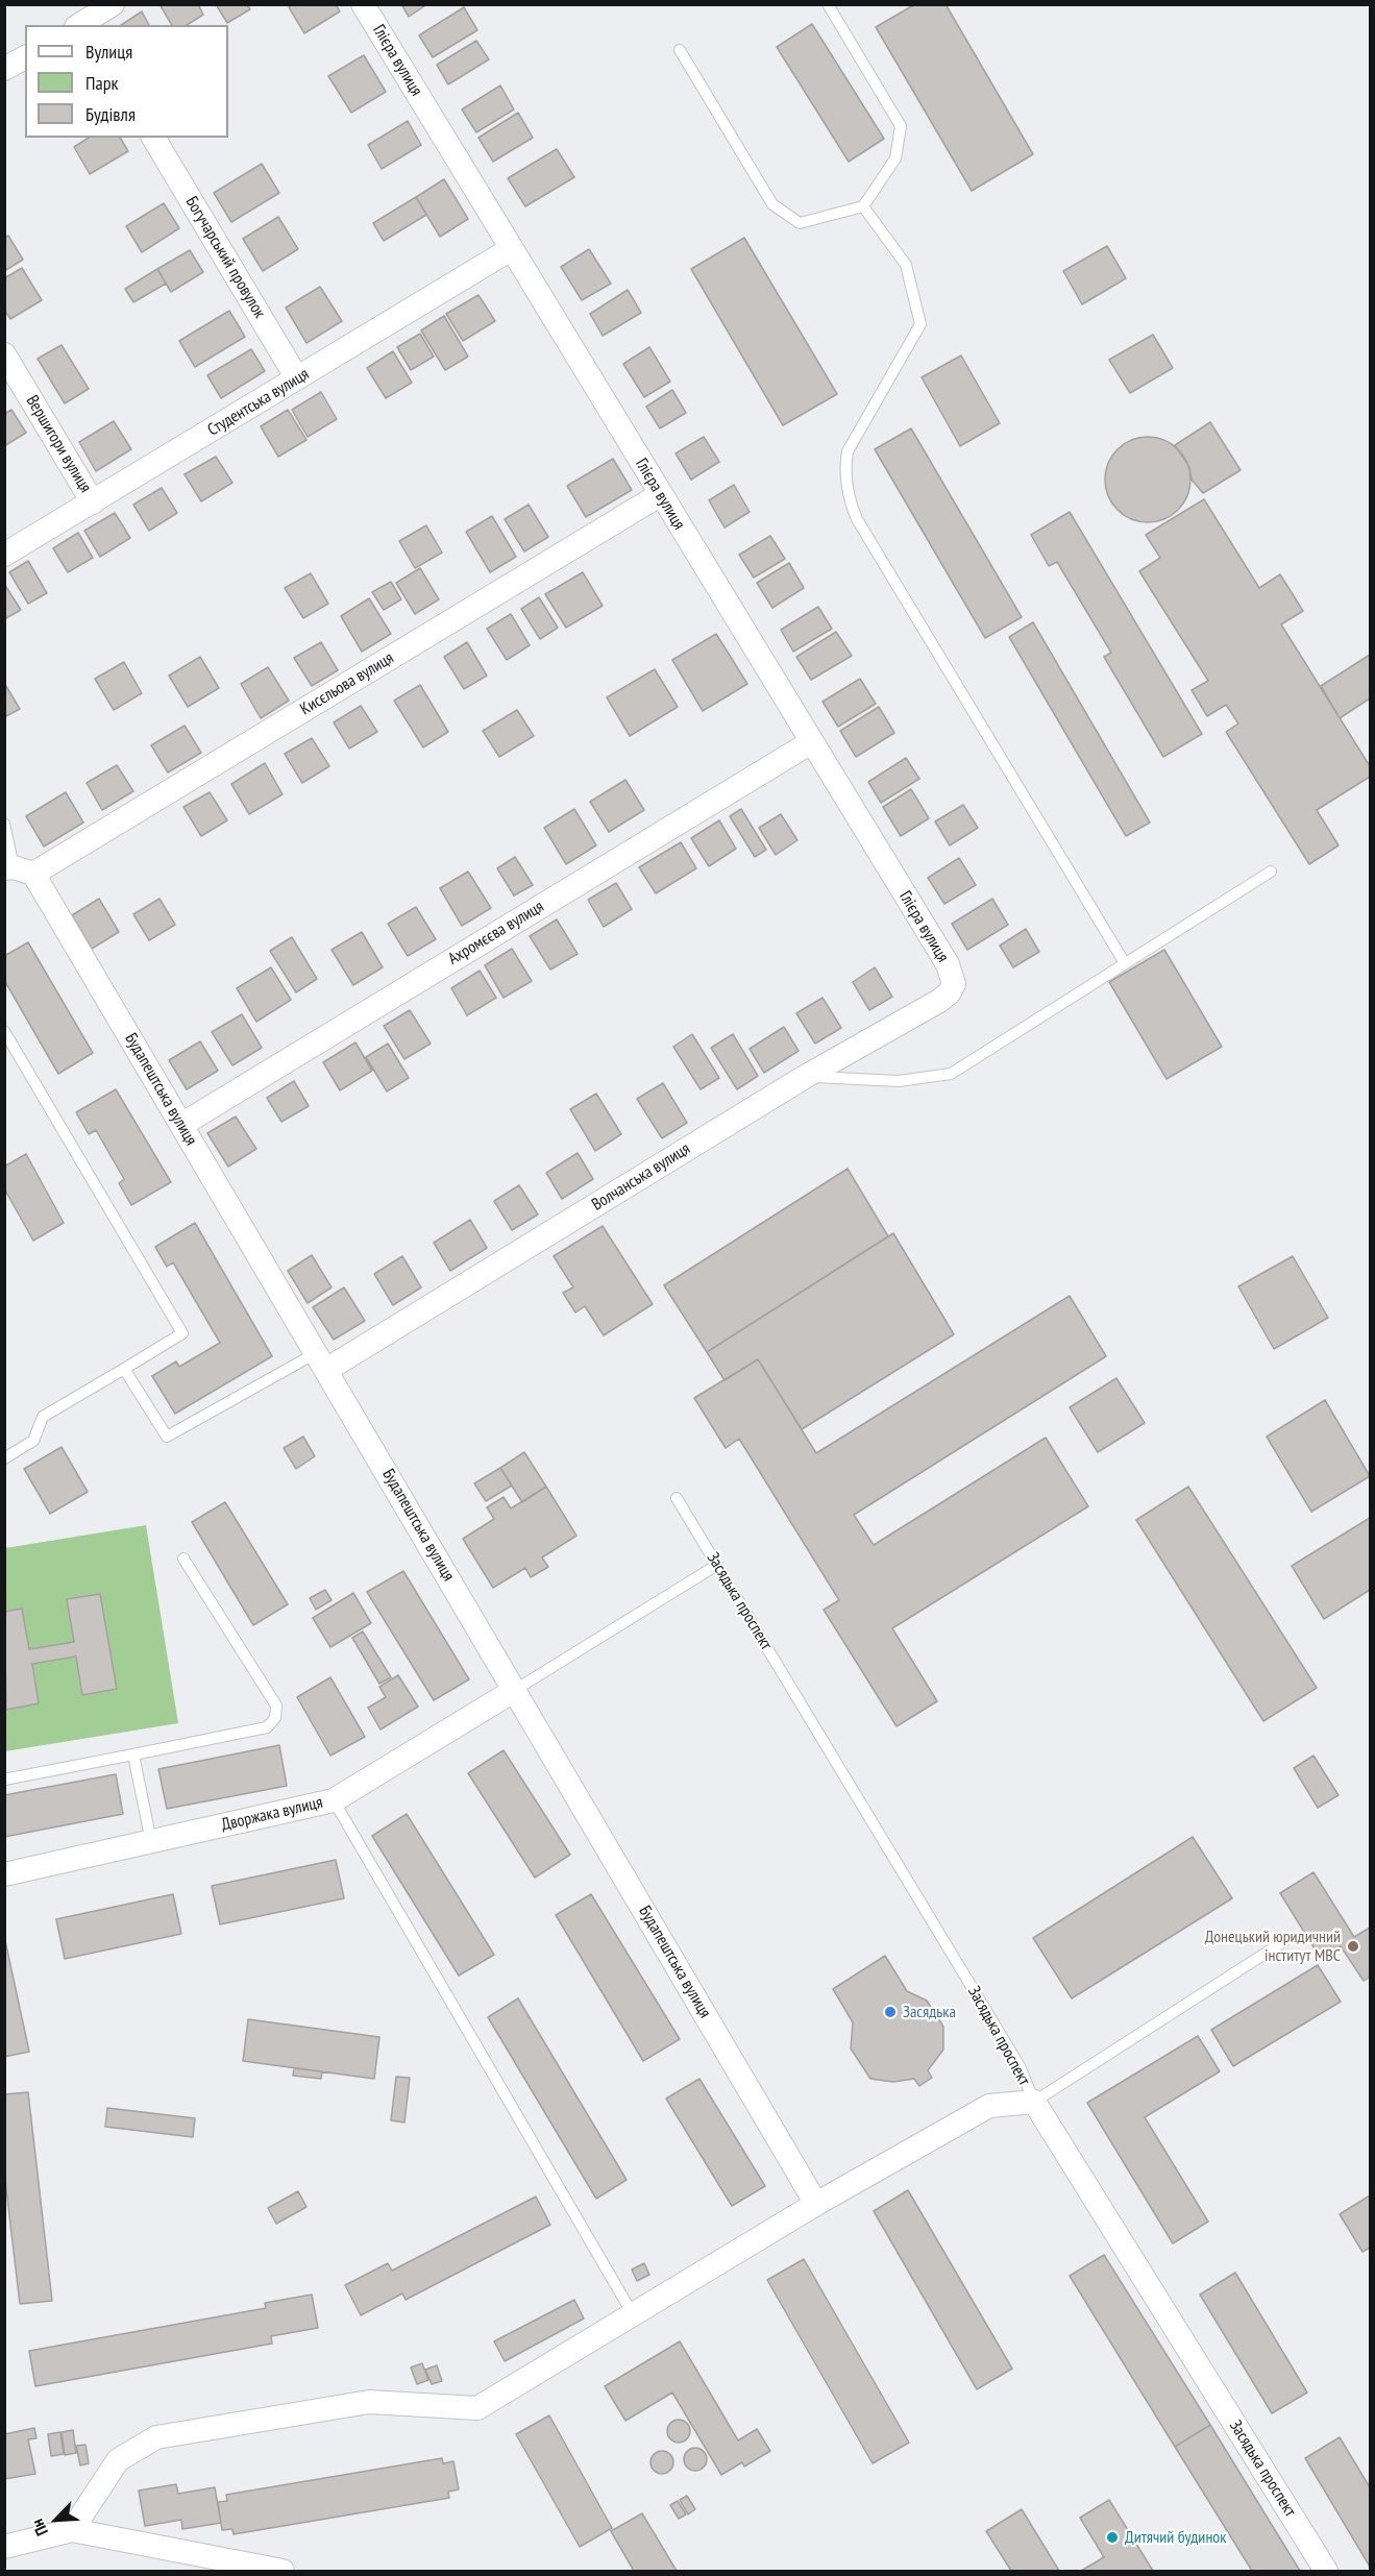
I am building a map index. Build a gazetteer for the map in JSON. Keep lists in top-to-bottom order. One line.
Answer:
{"streets":{"street":["Глієра вулиця","Богучарський провулок","Студентська вулиця","Вершигори вулиця","Кисєльова вулиця","Ахромєєва вулиця","Будапештська вулиця","Волчанська вулиця","Засядька проспект","Дворжака вулиця"]},"crossings":[["Глієра вулиця","Студентська вулиця"],["Глієра вулиця","Кисєльова вулиця"],["Глієра вулиця","Ахромєєва вулиця"],["Глієра вулиця","Волчанська вулиця"],["Богучарський провулок","Студентська вулиця"],["Студентська вулиця","Вершигори вулиця"],["Кисєльова вулиця","Будапештська вулиця"],["Ахромєєва вулиця","Будапештська вулиця"],["Будапештська вулиця","Волчанська вулиця"],["Будапештська вулиця","Дворжака вулиця"]],"places":["Донецький юридичний інститут МВС","Засядька","Дитячий будинок"],"legend":["Вулиця","Парк","Будівля"],"north":"bottom left"}
